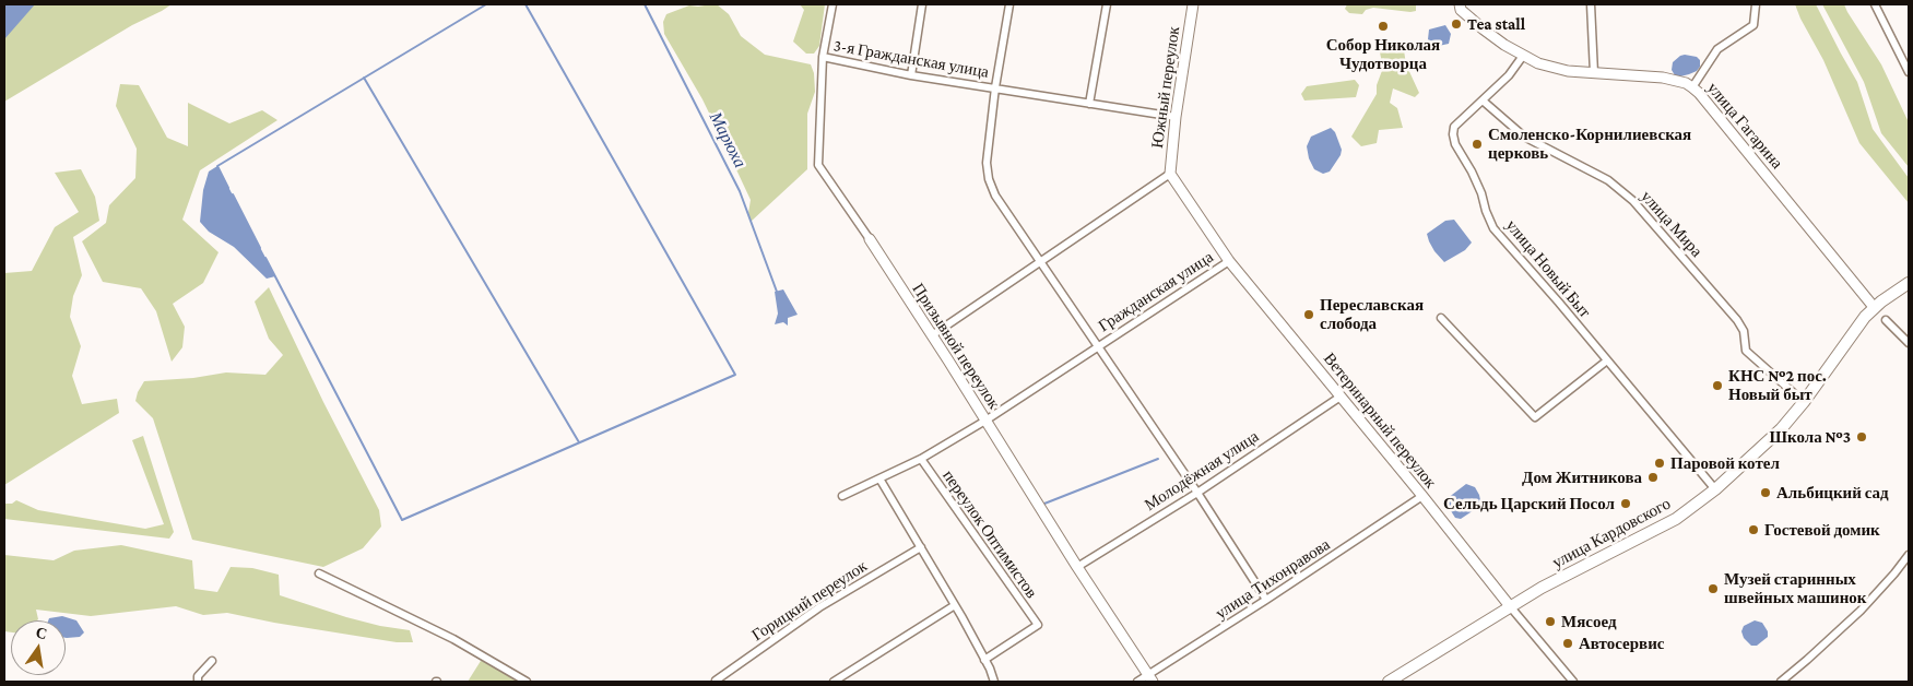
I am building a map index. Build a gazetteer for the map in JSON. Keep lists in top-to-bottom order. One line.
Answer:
{"streets":{"main road":["улица Кардовского"],"street":["3-я Гражданская улица","Южный переулок","улица Гагарина","улица Мира","улица Новый Быт","Гражданская улица","Призывной переулок","Ветеринарный переулок","Молодёжная улица","переулок Оптимистов","улица Тихонравова","Горицкий переулок"]},"crossings":[["3-я Гражданская улица","Южный переулок"],["3-я Гражданская улица","Гражданская улица"],["3-я Гражданская улица","Призывной переулок"],["Южный переулок","Ветеринарный переулок"],["улица Гагарина","улица Новый Быт"],["улица Гагарина","улица Кардовского"],["улица Мира","улица Новый Быт"],["улица Мира","улица Кардовского"],["улица Новый Быт","улица Кардовского"],["Гражданская улица","Призывной переулок"],["Гражданская улица","Ветеринарный переулок"],["Гражданская улица","переулок Оптимистов"],["Призывной переулок","Молодёжная улица"],["Призывной переулок","улица Тихонравова"],["Ветеринарный переулок","Молодёжная улица"],["Ветеринарный переулок","улица Кардовского"],["Ветеринарный переулок","улица Тихонравова"]],"water":["Марюха"],"places":["Tea stall","Собор Николая Чудотворца","Смоленско-Корнилиевская церковь","Переславская слобода","КНС №2 пос. Новый быт","Школа №3","Паровой котел","Дом Житникова","Альбицкий сад","Сельдь Царский Посол","Гостевой домик","Музей старинных швейных машинок","Мясоед","Автосервис"],"north":"top"}
